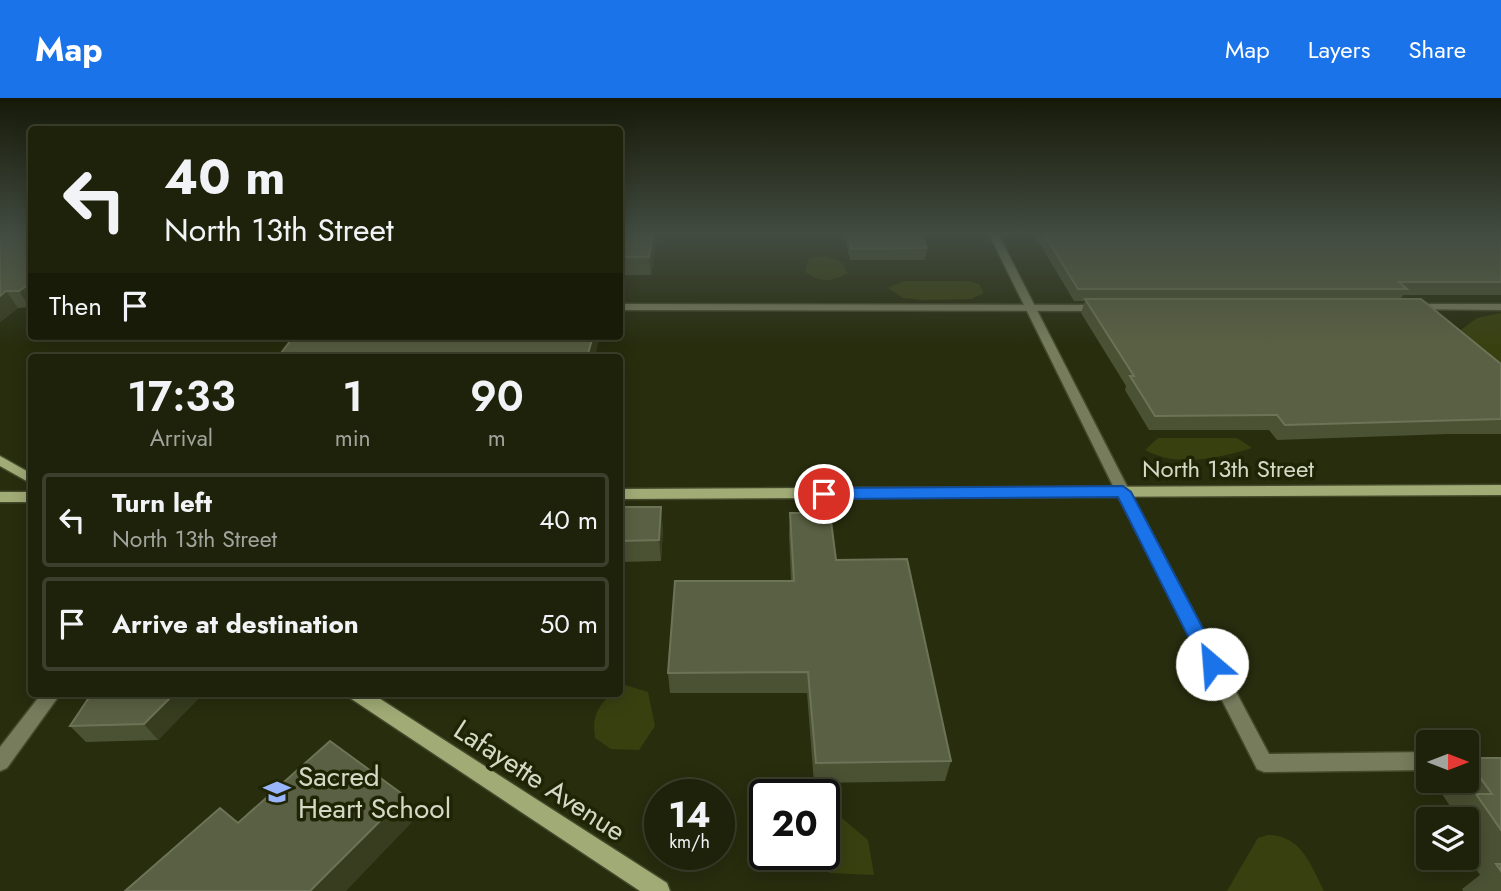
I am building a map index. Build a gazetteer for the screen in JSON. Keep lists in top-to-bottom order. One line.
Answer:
{"streets":{"street":["North 13th Street","Lafayette Avenue"]},"places":{"school or university":["Sacred Heart School"]},"north":"right","page":{"header":"Map","nav":["Map","Layers","Share"],"turn":["40 m","North 13th Street"],"then":"Then","eta":["17:33","Arrival","1","min","90","m"],"list":[{"name":"Turn left","note":"North 13th Street","value":"40 m"},{"name":"Arrive at destination","value":"50 m"}],"speed":"14 km/h","limit":"20"}}
